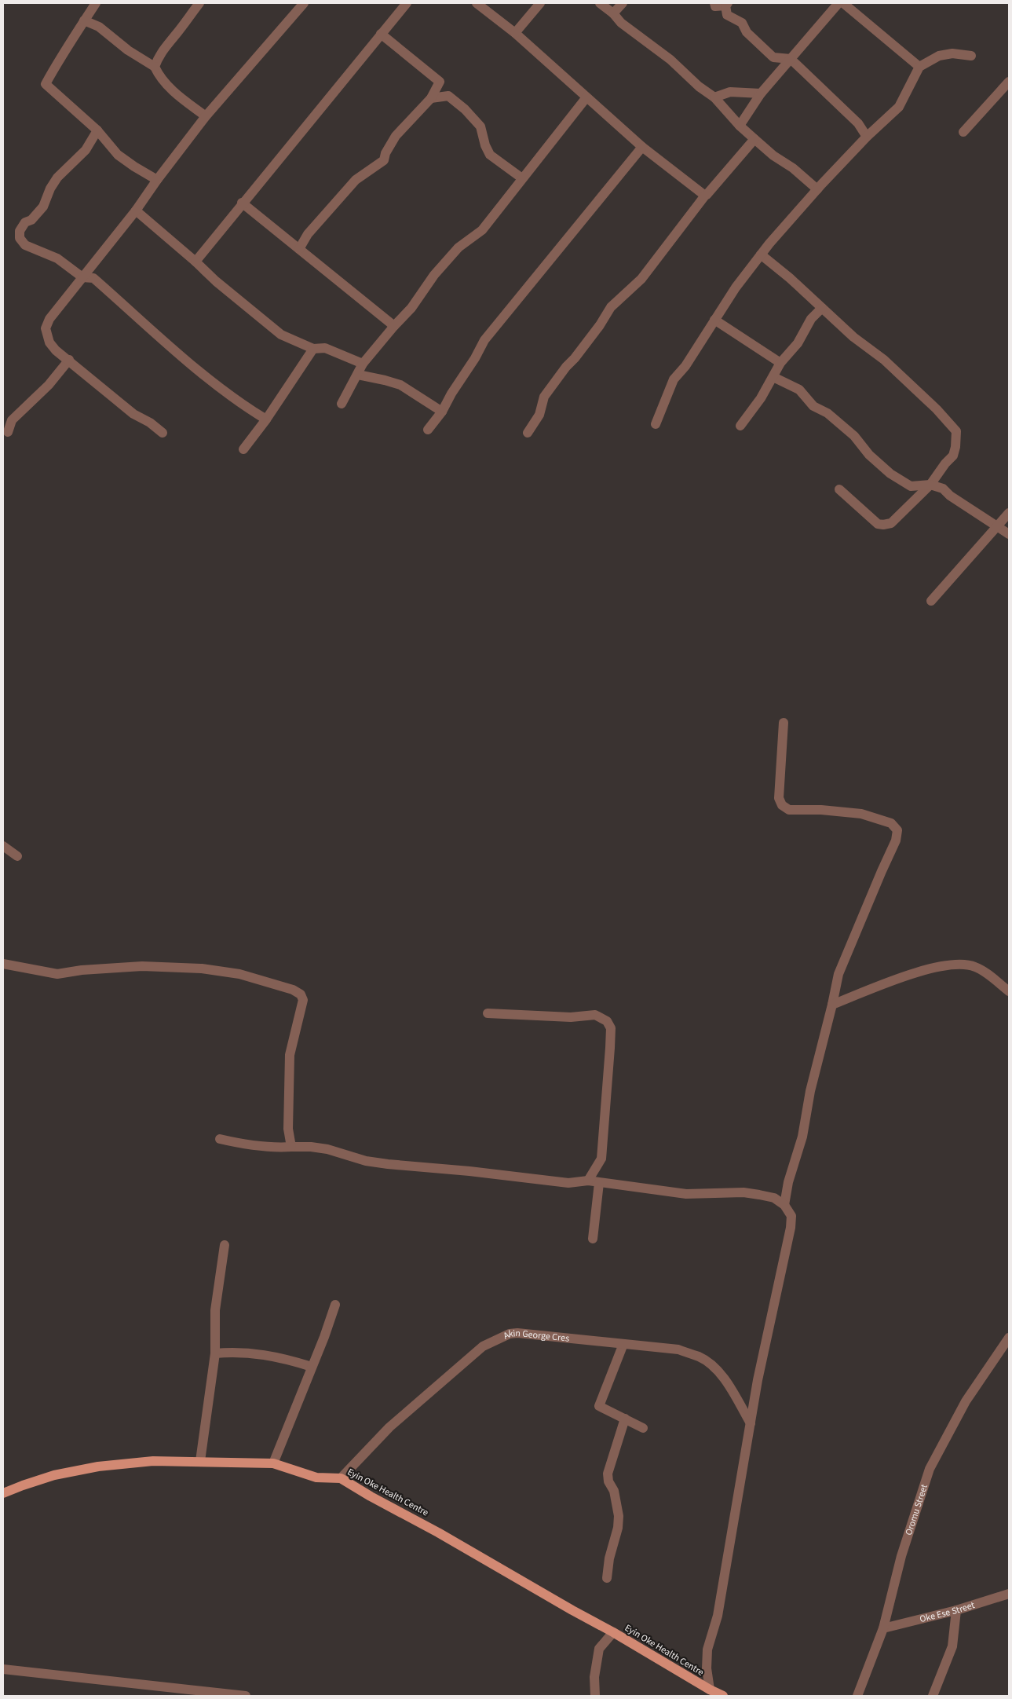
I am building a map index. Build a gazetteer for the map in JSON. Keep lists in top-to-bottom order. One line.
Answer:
{"streets":{"main road":["Eyin Oke Health Centre"],"street":["Akin George Cres","Oromu Street","Oke Ese Street"]},"crossings":[["Akin George Cres","Eyin Oke Health Centre"],["Oromu Street","Oke Ese Street"]]}
